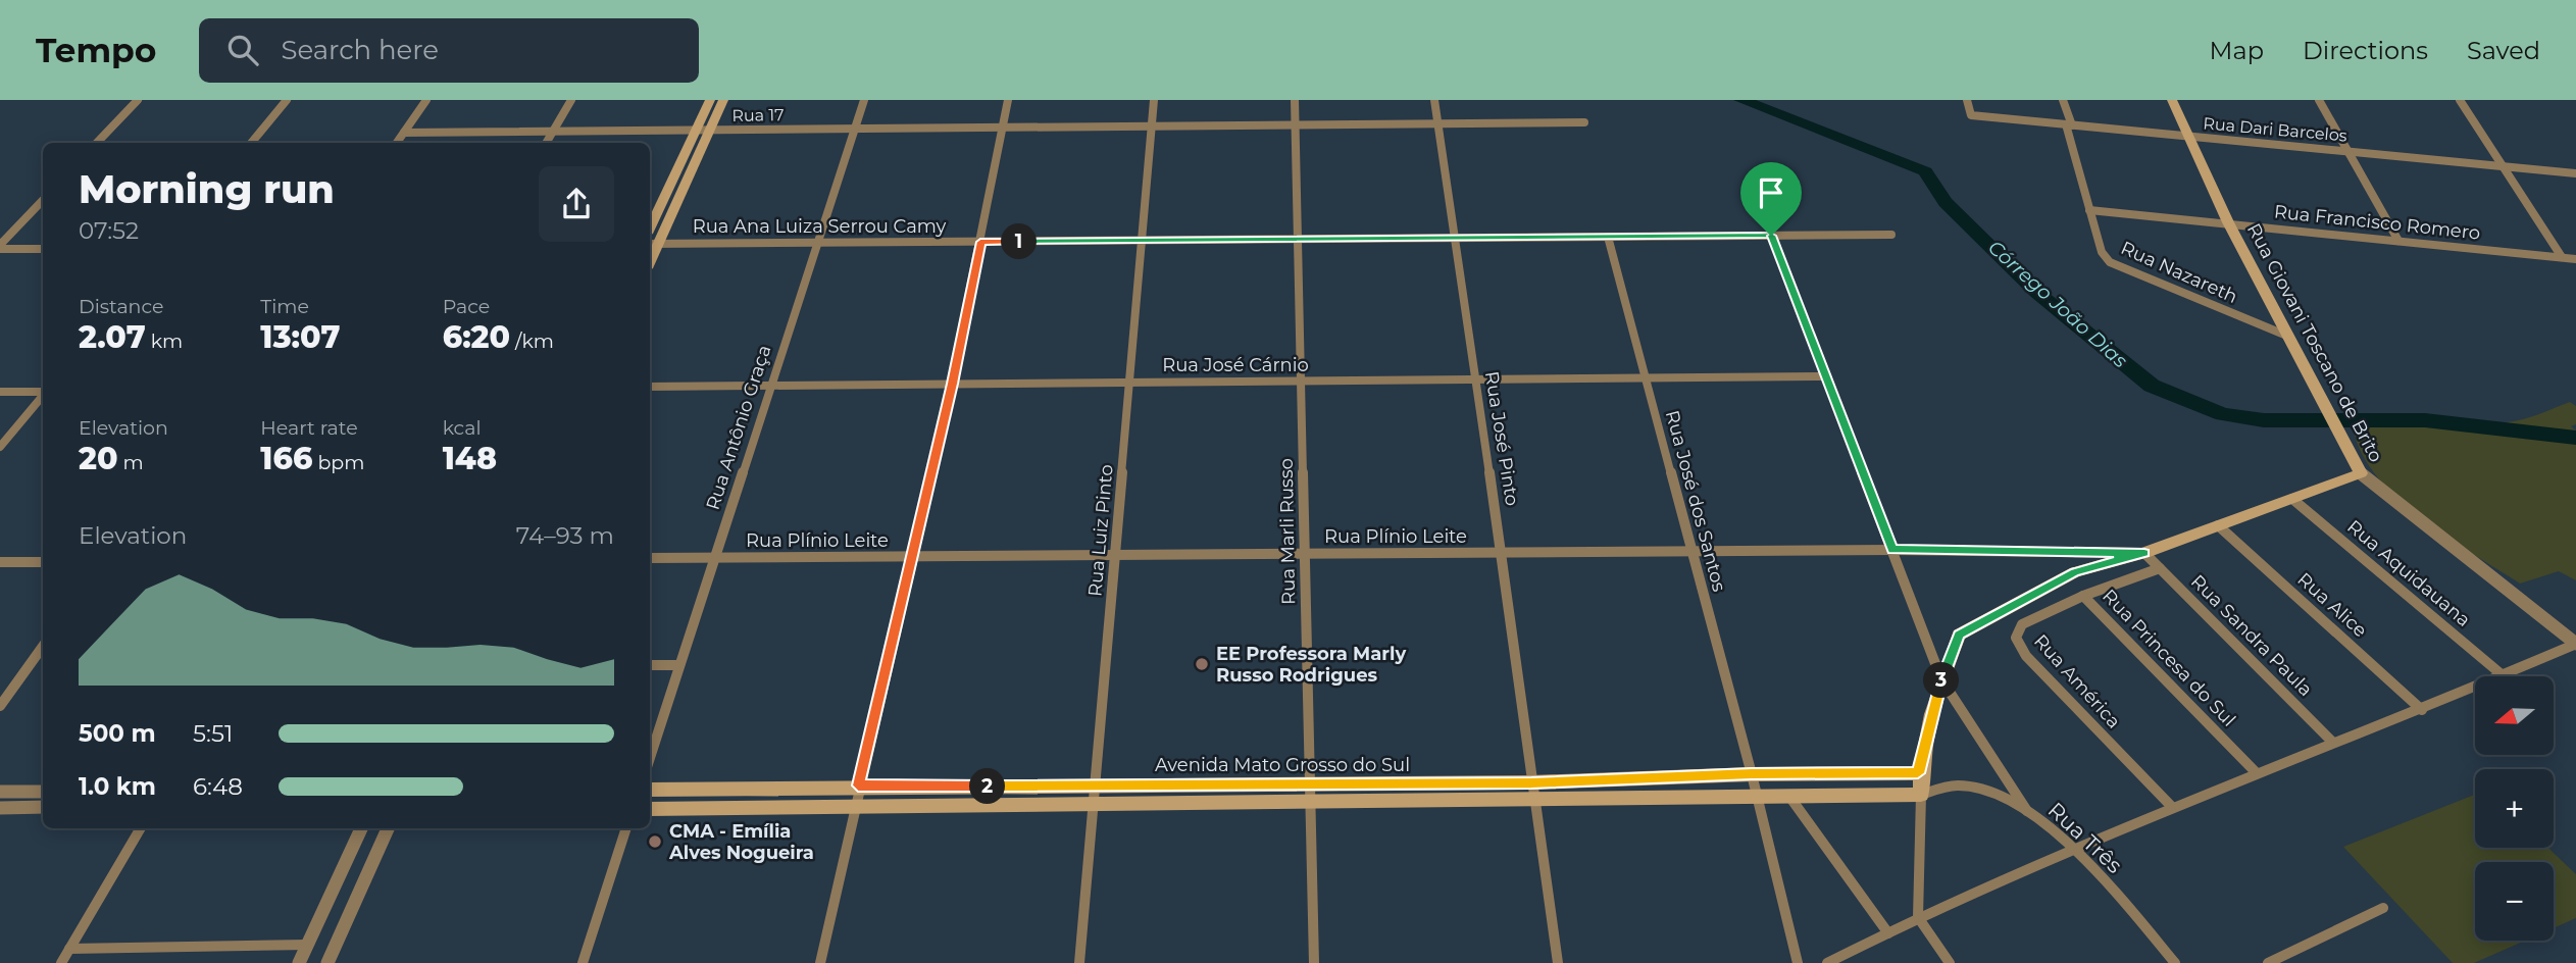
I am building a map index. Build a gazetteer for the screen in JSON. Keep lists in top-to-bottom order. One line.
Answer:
{"streets":{"main road":["Rua Giovani Toscano de Brito","Avenida Mato Grosso do Sul"],"street":["Rua 17","Rua Dari Barcelos","Rua Francisco Romero","Rua Ana Luiza Serrou Camy","Rua Nazareth","Rua José Cárnio","Rua Antônio Graça","Rua José Pinto","Rua José dos Santos","Rua Luiz Pinto","Rua Marli Russo","Rua Plínio Leite","Rua Aquidauana","Rua Alice","Rua Sandra Paula","Rua Princesa do Sul","Rua América","Rua Três"]},"crossings":[["Rua 17","Rua Antônio Graça"],["Rua 17","Rua José Pinto"],["Rua 17","Rua Luiz Pinto"],["Rua 17","Rua Marli Russo"],["Rua Dari Barcelos","Rua Nazareth"],["Rua Dari Barcelos","Rua Giovani Toscano de Brito"],["Rua Francisco Romero","Rua Nazareth"],["Rua Francisco Romero","Rua Giovani Toscano de Brito"],["Rua Ana Luiza Serrou Camy","Rua Antônio Graça"],["Rua Ana Luiza Serrou Camy","Rua José Pinto"],["Rua Ana Luiza Serrou Camy","Rua José dos Santos"],["Rua Ana Luiza Serrou Camy","Rua Luiz Pinto"],["Rua Ana Luiza Serrou Camy","Rua Marli Russo"],["Rua Nazareth","Rua Giovani Toscano de Brito"],["Rua José Cárnio","Rua Antônio Graça"],["Rua José Cárnio","Rua José Pinto"],["Rua José Cárnio","Rua José dos Santos"],["Rua José Cárnio","Rua Luiz Pinto"],["Rua José Cárnio","Rua Marli Russo"],["Rua Antônio Graça","Rua Plínio Leite"],["Rua José Pinto","Rua Plínio Leite"],["Rua José Pinto","Avenida Mato Grosso do Sul"],["Rua José dos Santos","Rua Plínio Leite"],["Rua José dos Santos","Avenida Mato Grosso do Sul"],["Rua Luiz Pinto","Rua Plínio Leite"],["Rua Luiz Pinto","Avenida Mato Grosso do Sul"],["Rua Marli Russo","Rua Plínio Leite"],["Rua Marli Russo","Avenida Mato Grosso do Sul"],["Rua Plínio Leite","Rua Sandra Paula"],["Rua Sandra Paula","Rua Princesa do Sul"],["Rua Princesa do Sul","Rua América"]],"water":["Córrego João Dias"],"places":["EE Professora Marly Russo Rodrigues","CMA - Emília Alves Nogueira"],"north":"left","page":{"header":"Tempo","search":"Search here","nav":["Map","Directions","Saved"],"heading":["Morning run","07:52"],"pins":["1","3","2"],"stats":[["Distance","2.07 km"],["Time","13:07"],["Pace","6:20 /km"],["Elevation","20 m"],["Heart rate","166 bpm"],["kcal","148"]],"chart":["Elevation","74–93 m"],"map_buttons":["+","−"],"list":[{"name":"500 m","note":"5:51"},{"name":"1.0 km","note":"6:48"}]}}
